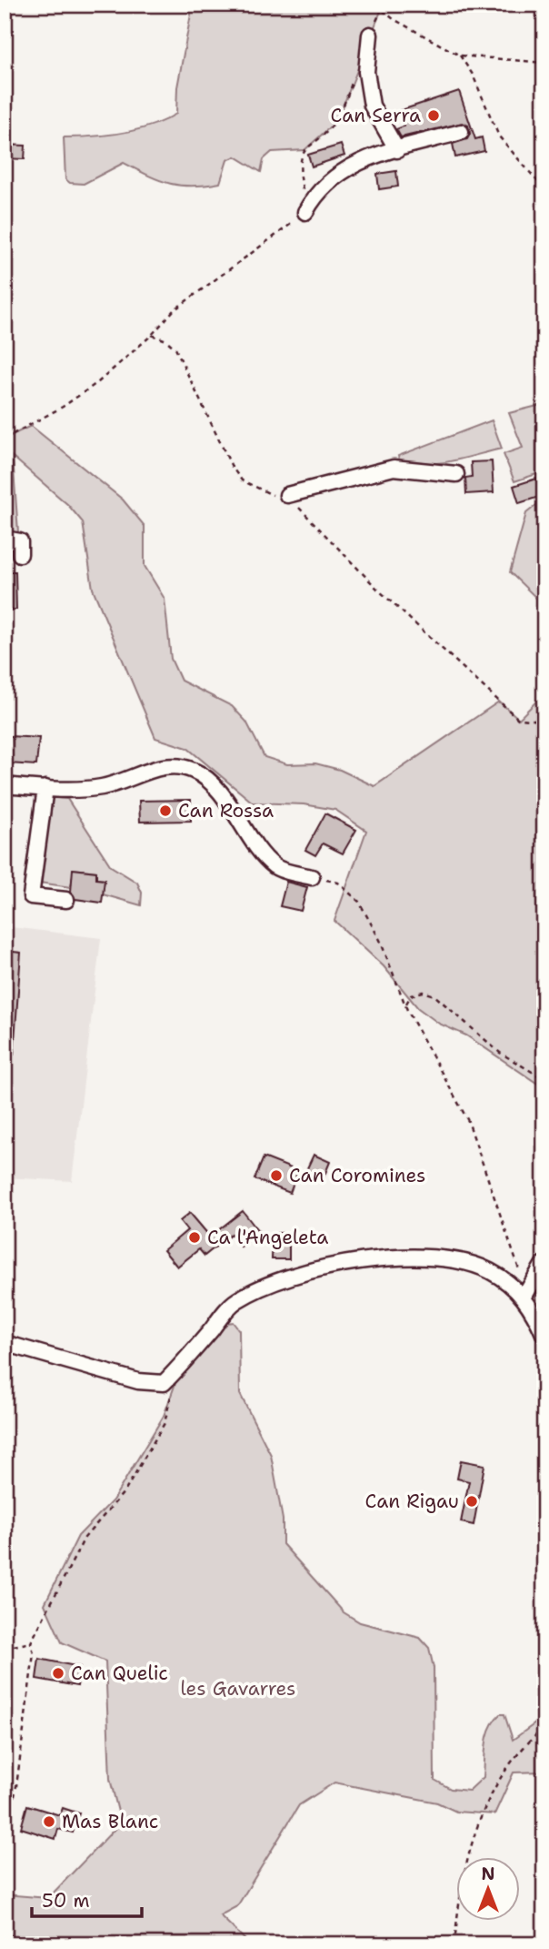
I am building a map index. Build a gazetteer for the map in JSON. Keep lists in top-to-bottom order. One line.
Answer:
{"parks":["les Gavarres"],"places":["Can Serra","Can Rossa","Can Coromines","Ca l'Angeleta","Can Rigau","Can Quelic","Mas Blanc"],"scale_bar":"50 m","north":"top"}
